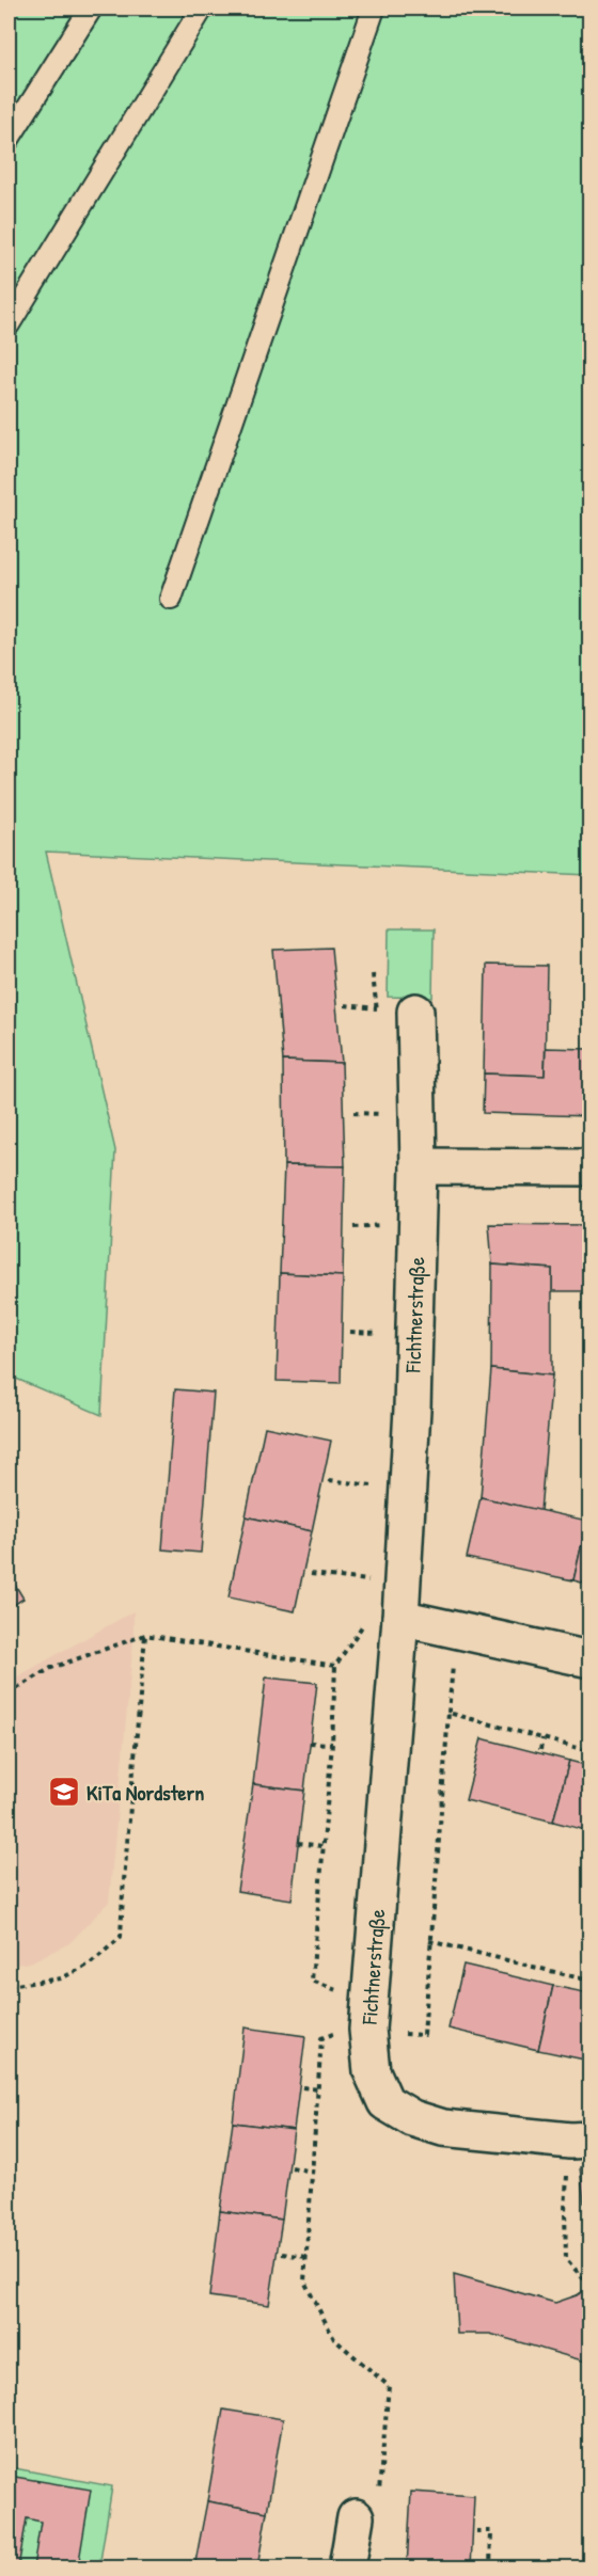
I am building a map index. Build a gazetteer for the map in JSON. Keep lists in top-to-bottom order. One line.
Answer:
{"streets":{"street":["Fichtnerstraße"]},"places":{"school or university":["KiTa Nordstern"]}}
